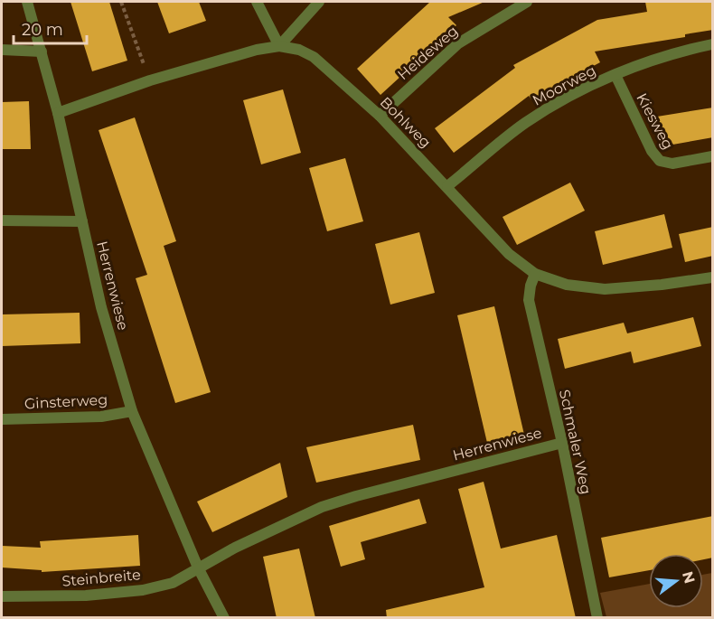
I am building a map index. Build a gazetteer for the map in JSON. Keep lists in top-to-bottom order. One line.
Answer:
{"streets":{"street":["Heideweg","Moorweg","Kiesweg","Bohlweg","Herrenwiese","Ginsterweg","Schmaler Weg","Steinbreite"]},"crossings":[["Heideweg","Bohlweg"],["Moorweg","Kiesweg"],["Moorweg","Bohlweg"],["Bohlweg","Herrenwiese"],["Bohlweg","Schmaler Weg"],["Herrenwiese","Ginsterweg"],["Herrenwiese","Schmaler Weg"],["Herrenwiese","Steinbreite"]],"scale_bar":"20 m","north":"right"}
